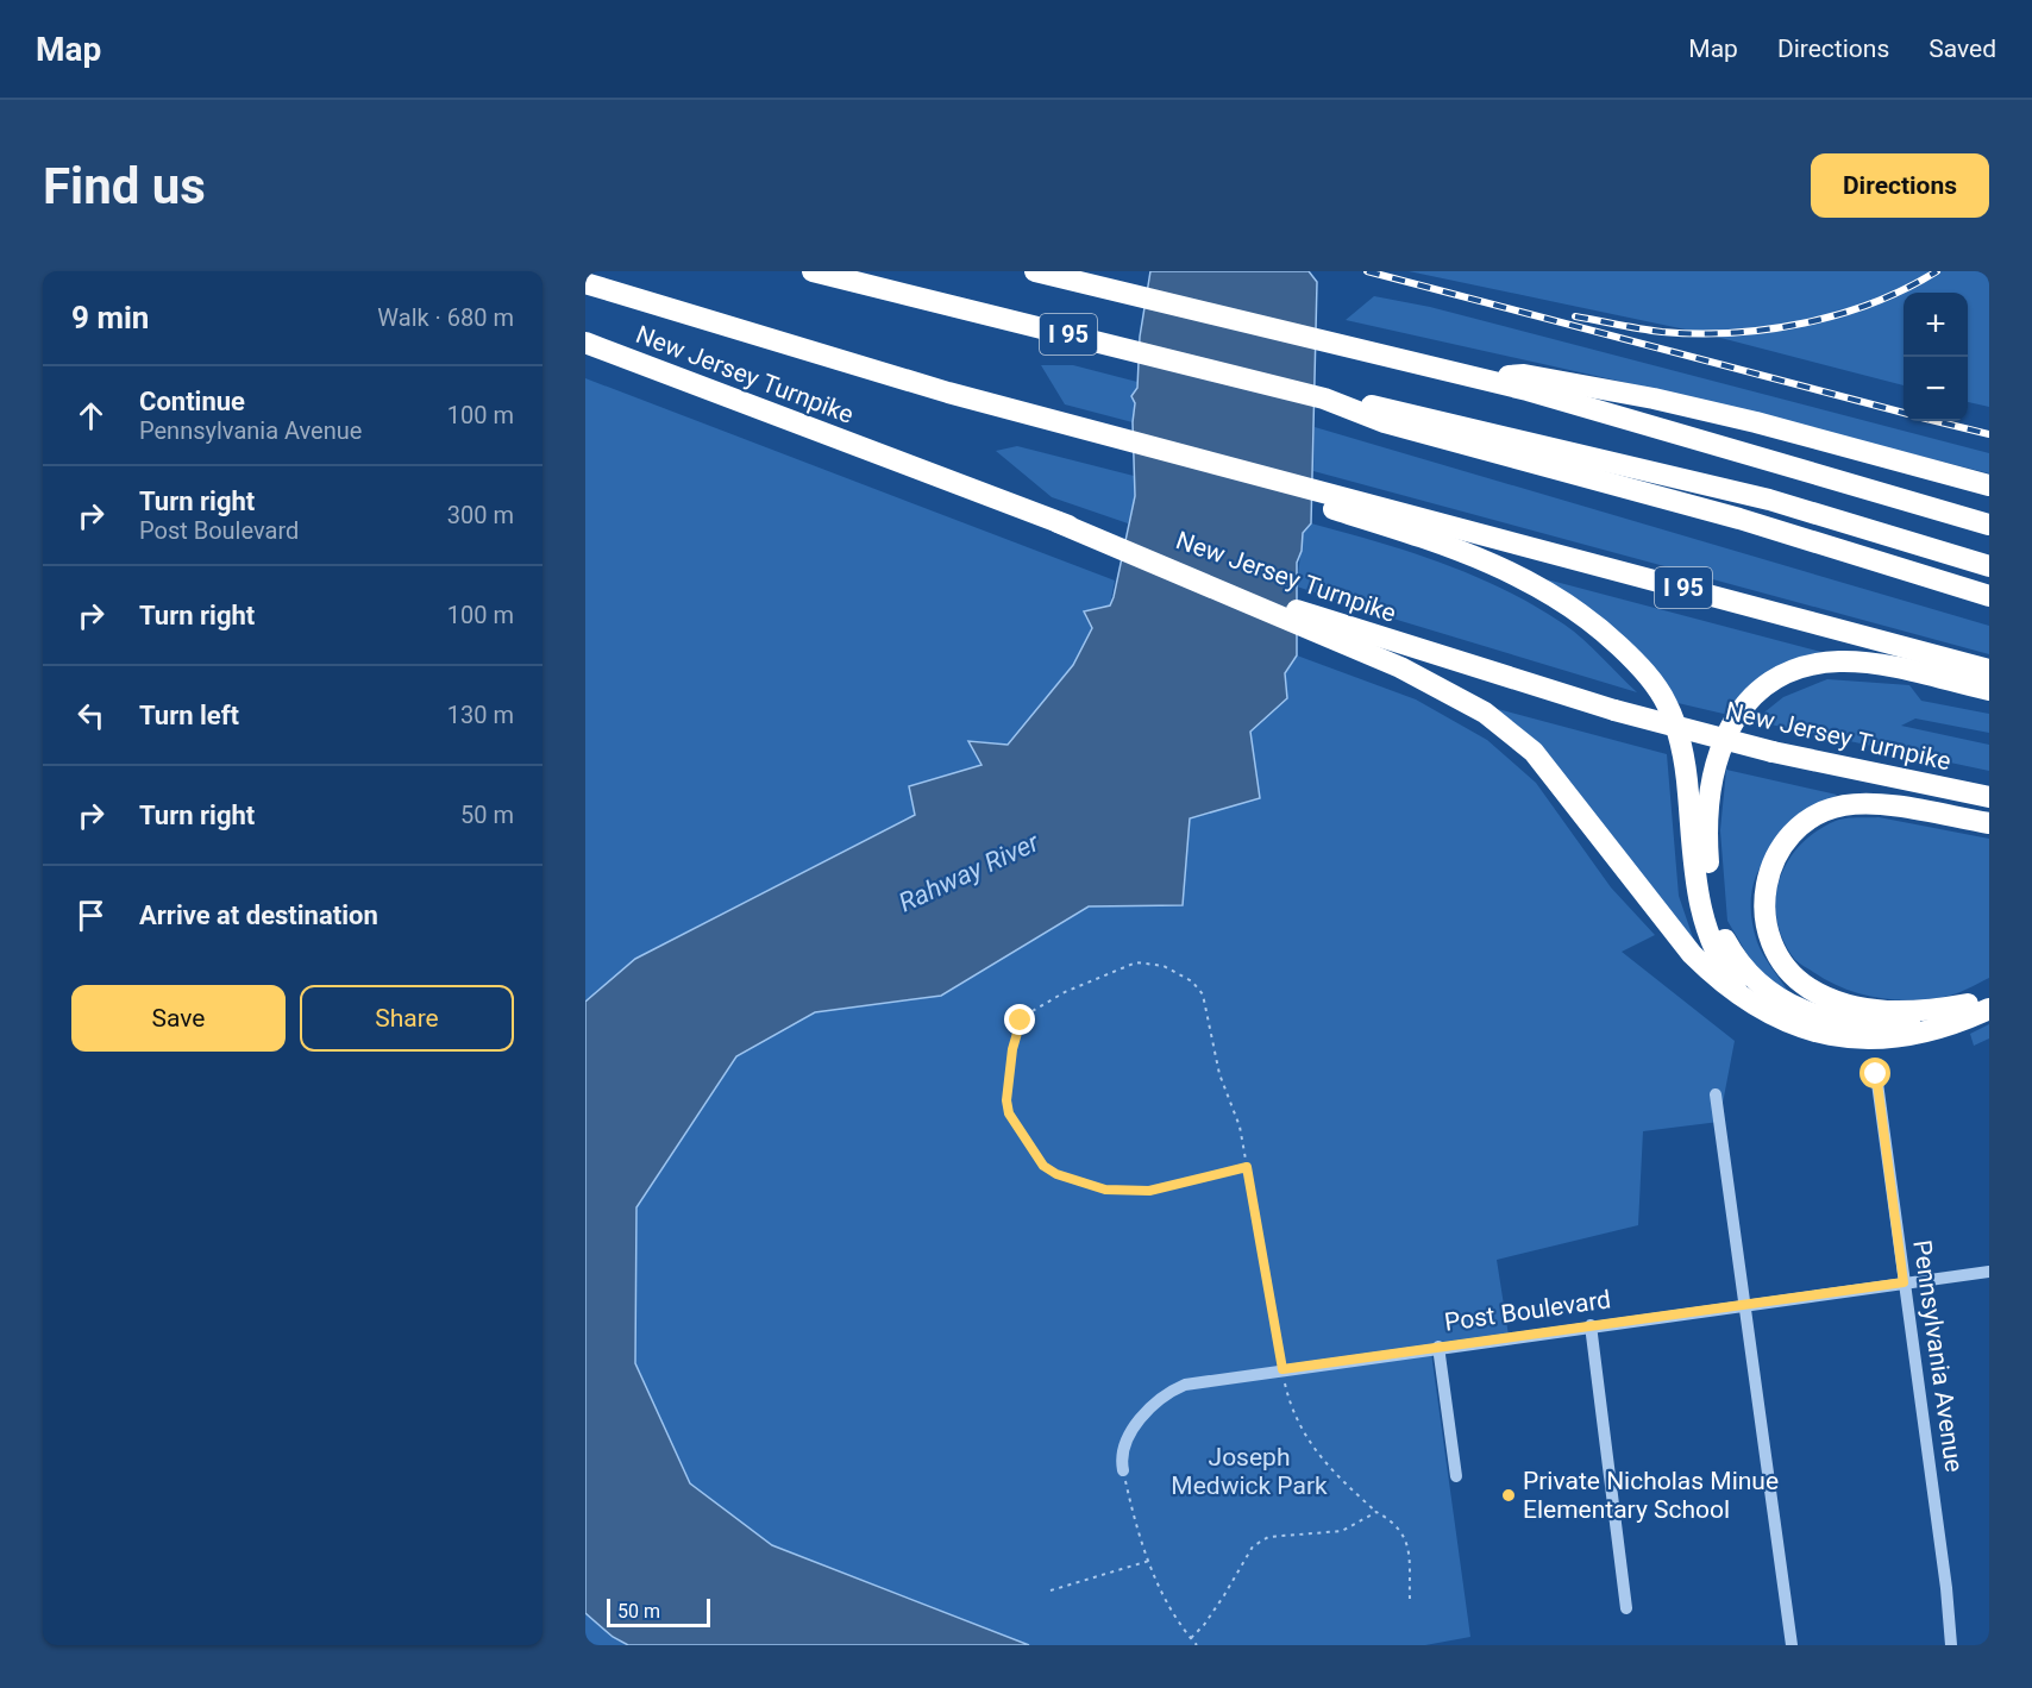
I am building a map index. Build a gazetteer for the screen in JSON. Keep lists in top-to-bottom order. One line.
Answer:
{"streets":{"highway":["I 95","New Jersey Turnpike"],"street":["Post Boulevard","Pennsylvania Avenue"]},"crossings":[["I 95","New Jersey Turnpike"],["Post Boulevard","Pennsylvania Avenue"]],"water":["Rahway River"],"parks":["Joseph Medwick Park"],"places":["Private Nicholas Minue Elementary School"],"scale_bar":"50 m","page":{"header":"Map","nav":["Map","Directions","Saved"],"buttons":["Directions",["Save","Share"]],"title":"Find us","heading":["9 min","Walk · 680 m"],"map_buttons":["+","−"],"list":[["Continue","Pennsylvania Avenue","100 m"],["Turn right","Post Boulevard","300 m"],["Turn right","100 m"],["Turn left","130 m"],["Turn right","50 m"],"Arrive at destination"],"scale":"50 m"}}
